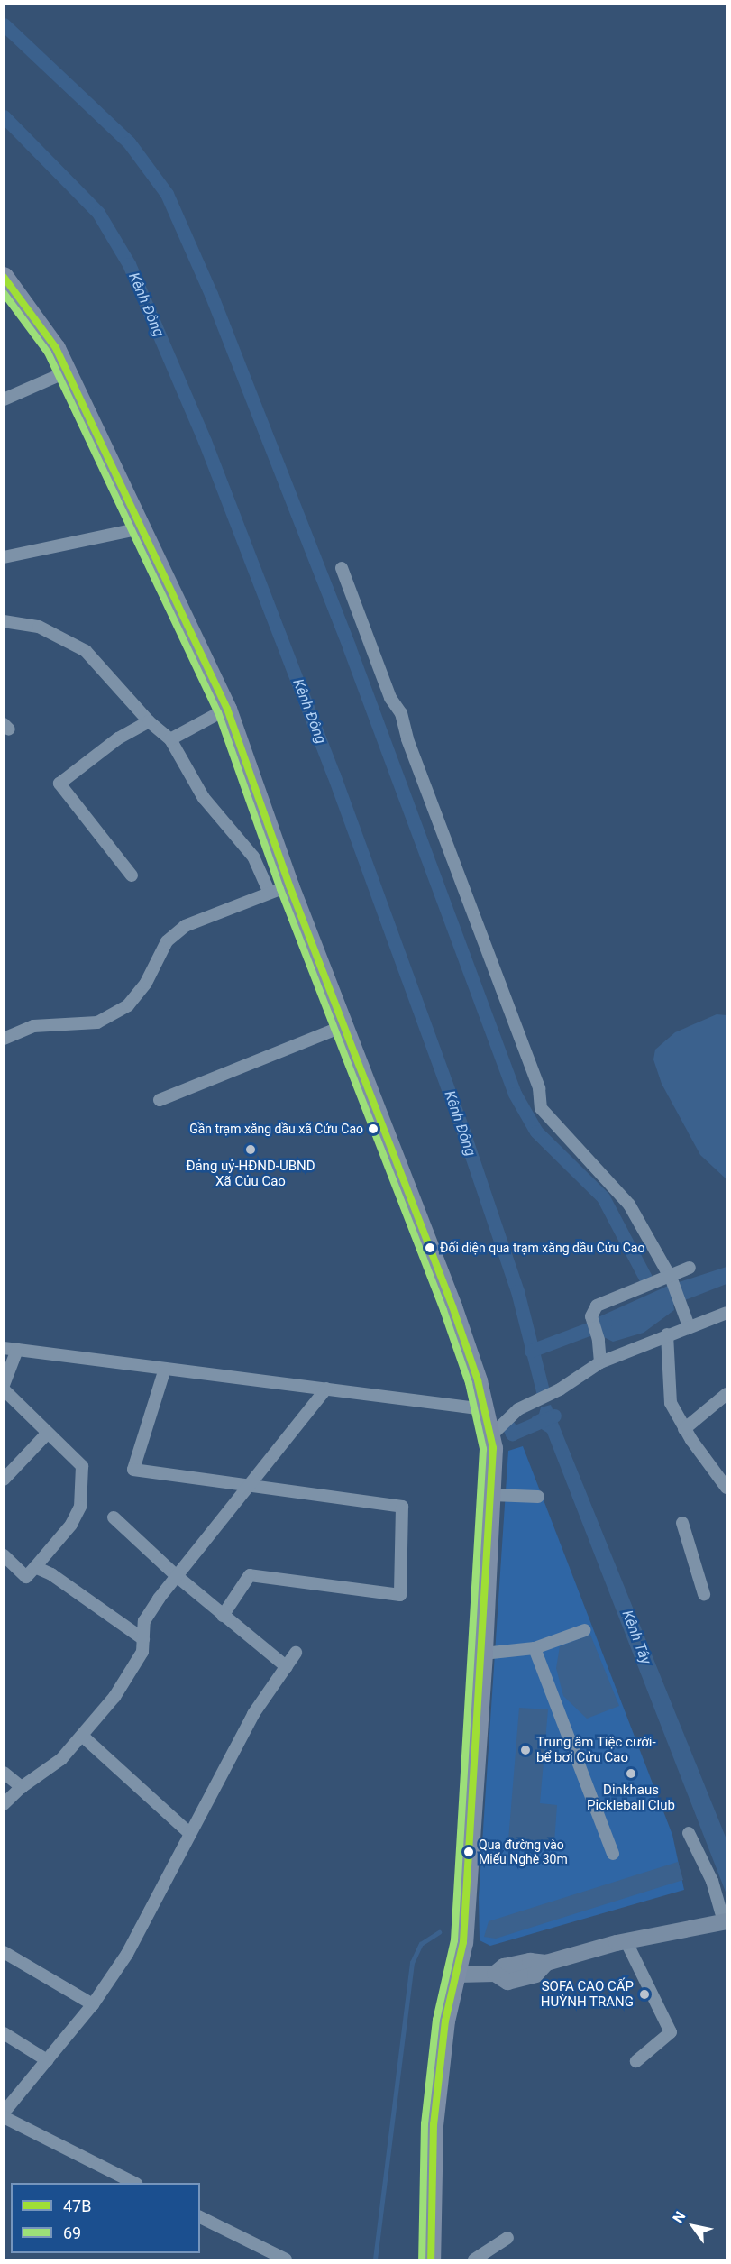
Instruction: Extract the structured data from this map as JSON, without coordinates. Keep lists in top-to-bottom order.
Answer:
{
  "water": ["Kênh Đông", "Kênh Tây"],
  "places": [
    "Gần trạm xăng dầu xã Cửu Cao",
    "Đảng uỷ-HĐND-UBND Xã Củu Cao",
    "Đối diện qua trạm xăng dầu Cửu Cao",
    "Trung âm Tiệc cưới- bể bơi Cửu Cao",
    "Dinkhaus Pickleball Club",
    "Qua đường vào Miếu Nghè 30m",
    "SOFA CAO CẤP HUỲNH TRANG"
  ],
  "lines": ["transit line 47B", "transit line 69"],
  "legend": ["47B", "69"],
  "north": "top left"
}
